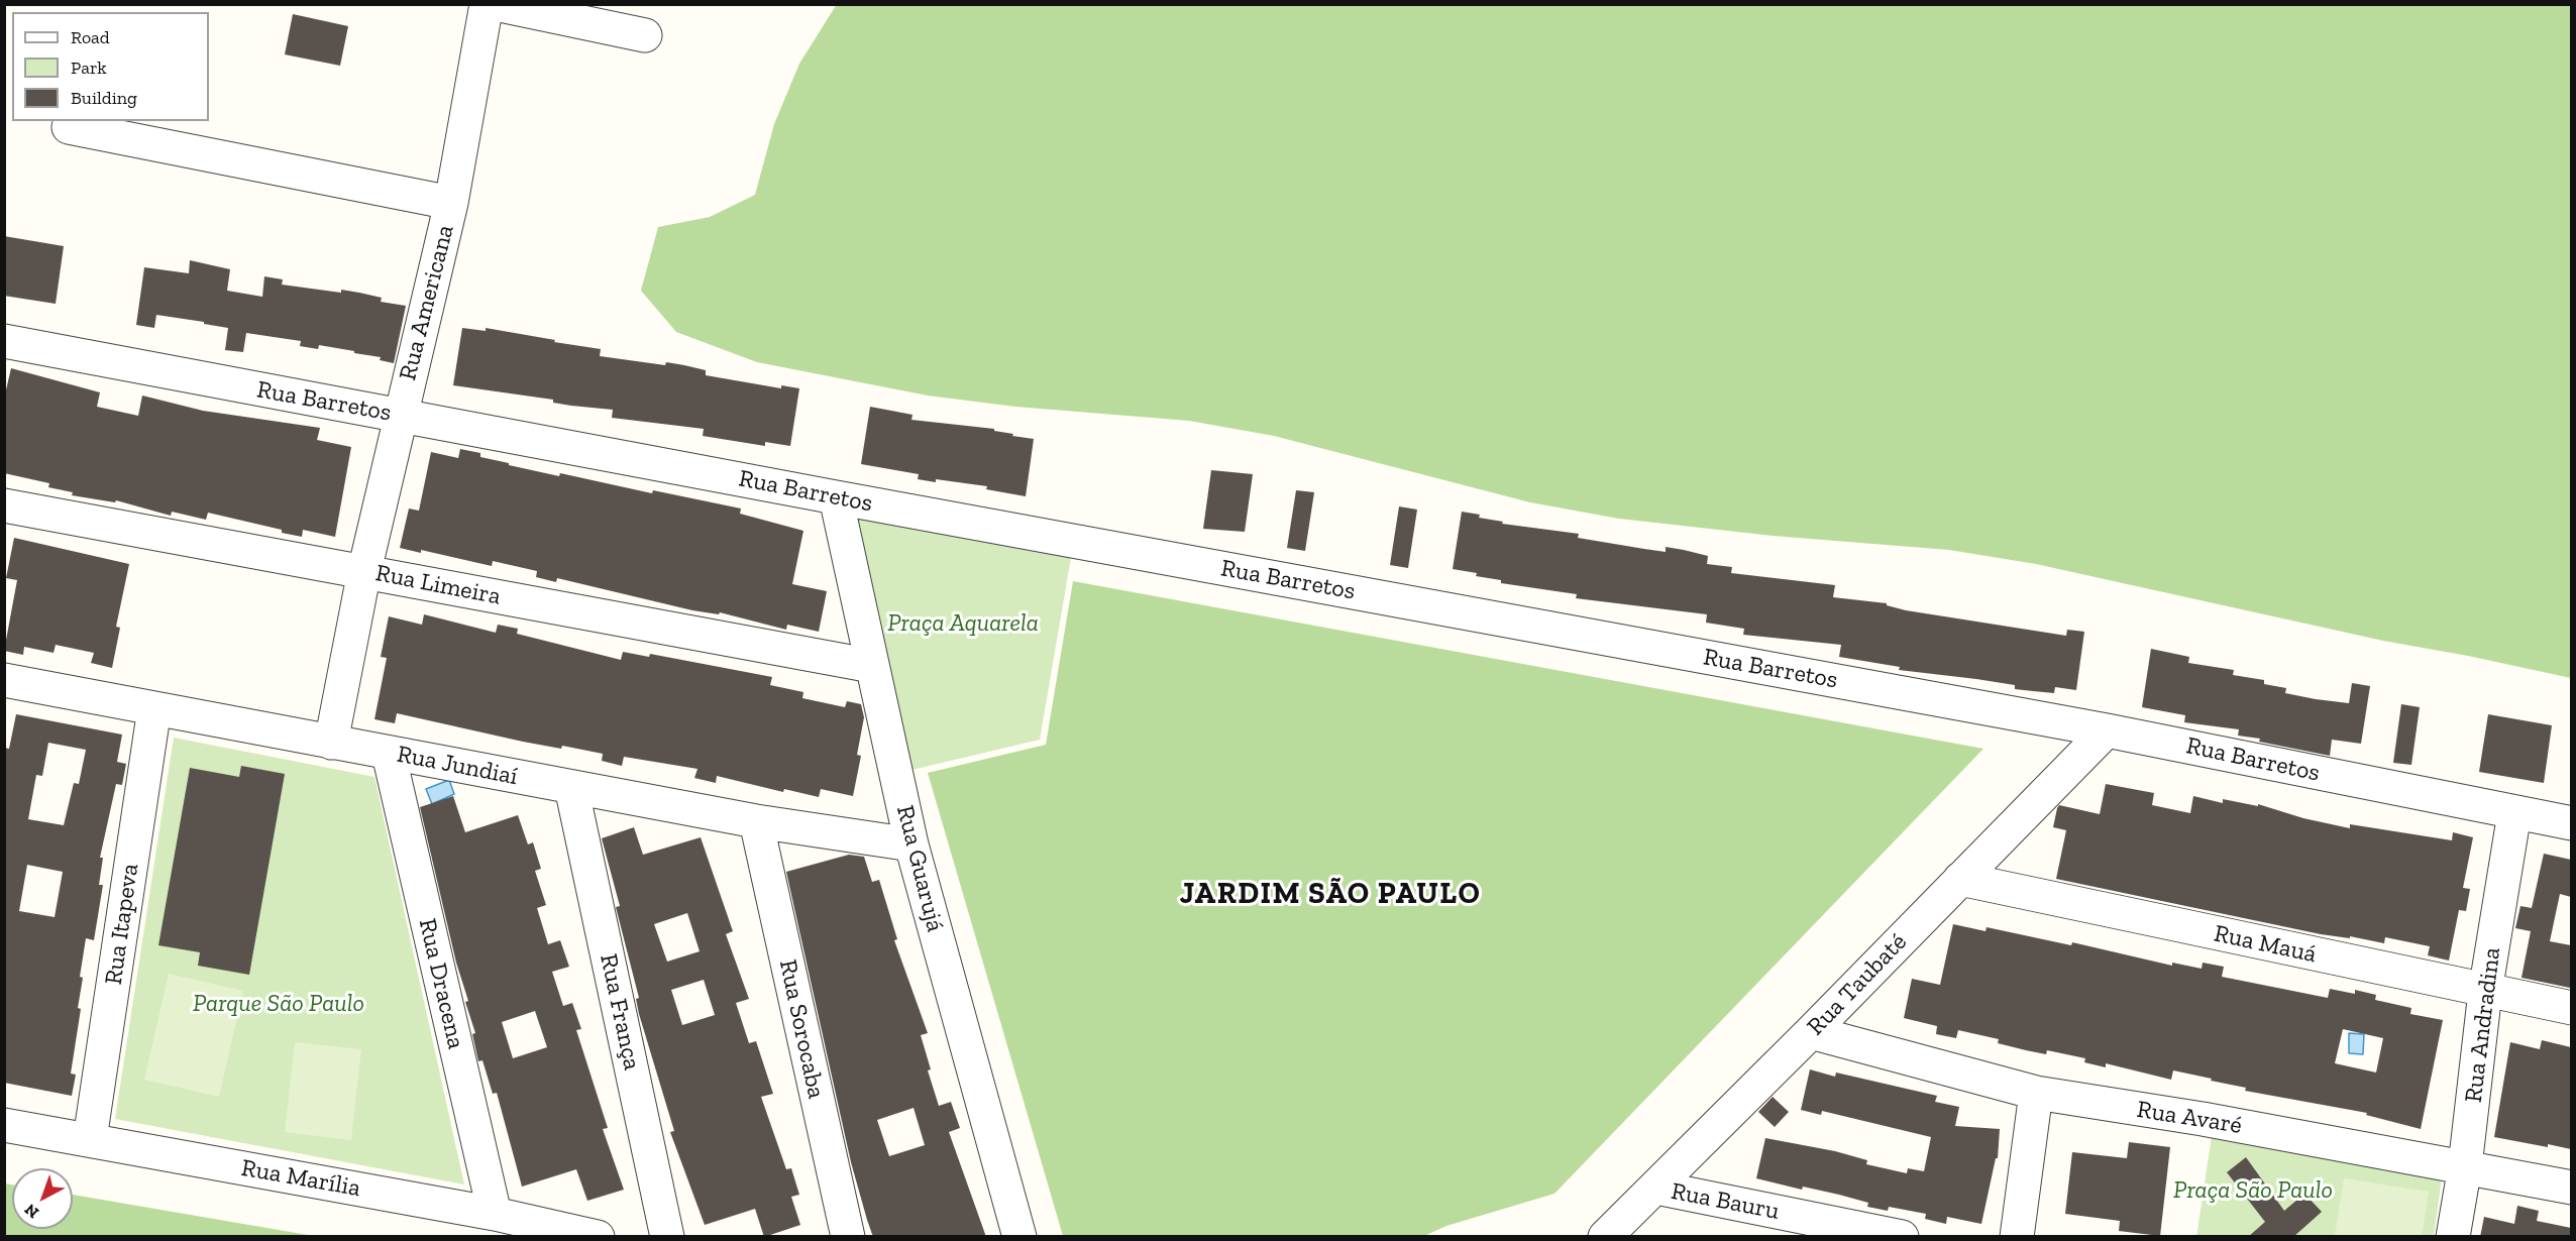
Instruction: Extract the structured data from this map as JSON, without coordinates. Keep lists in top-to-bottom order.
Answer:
{
  "streets": {
    "street": [
      "Rua Americana",
      "Rua Barretos",
      "Rua Limeira",
      "Rua Jundiaí",
      "Rua Guarujá",
      "Rua Itapeva",
      "Rua Mauá",
      "Rua Dracena",
      "Rua Taubaté",
      "Rua França",
      "Rua Andradina",
      "Rua Sorocaba",
      "Rua Avaré",
      "Rua Marília",
      "Rua Bauru"
    ]
  },
  "crossings": [
    ["Rua Americana", "Rua Barretos"],
    ["Rua Americana", "Rua Limeira"],
    ["Rua Americana", "Rua Jundiaí"],
    ["Rua Barretos", "Rua Guarujá"],
    ["Rua Barretos", "Rua Taubaté"],
    ["Rua Barretos", "Rua Andradina"],
    ["Rua Limeira", "Rua Guarujá"],
    ["Rua Jundiaí", "Rua Guarujá"],
    ["Rua Jundiaí", "Rua Itapeva"],
    ["Rua Jundiaí", "Rua Dracena"],
    ["Rua Jundiaí", "Rua França"],
    ["Rua Jundiaí", "Rua Sorocaba"],
    ["Rua Itapeva", "Rua Marília"],
    ["Rua Mauá", "Rua Taubaté"],
    ["Rua Mauá", "Rua Andradina"],
    ["Rua Dracena", "Rua Marília"],
    ["Rua Taubaté", "Rua Avaré"],
    ["Rua Taubaté", "Rua Bauru"],
    ["Rua Andradina", "Rua Avaré"]
  ],
  "districts": ["JARDIM SÃO PAULO"],
  "parks": ["Praça Aquarela", "Parque São Paulo", "Praça São Paulo"],
  "legend": ["Road", "Park", "Building"],
  "north": "bottom left"
}
